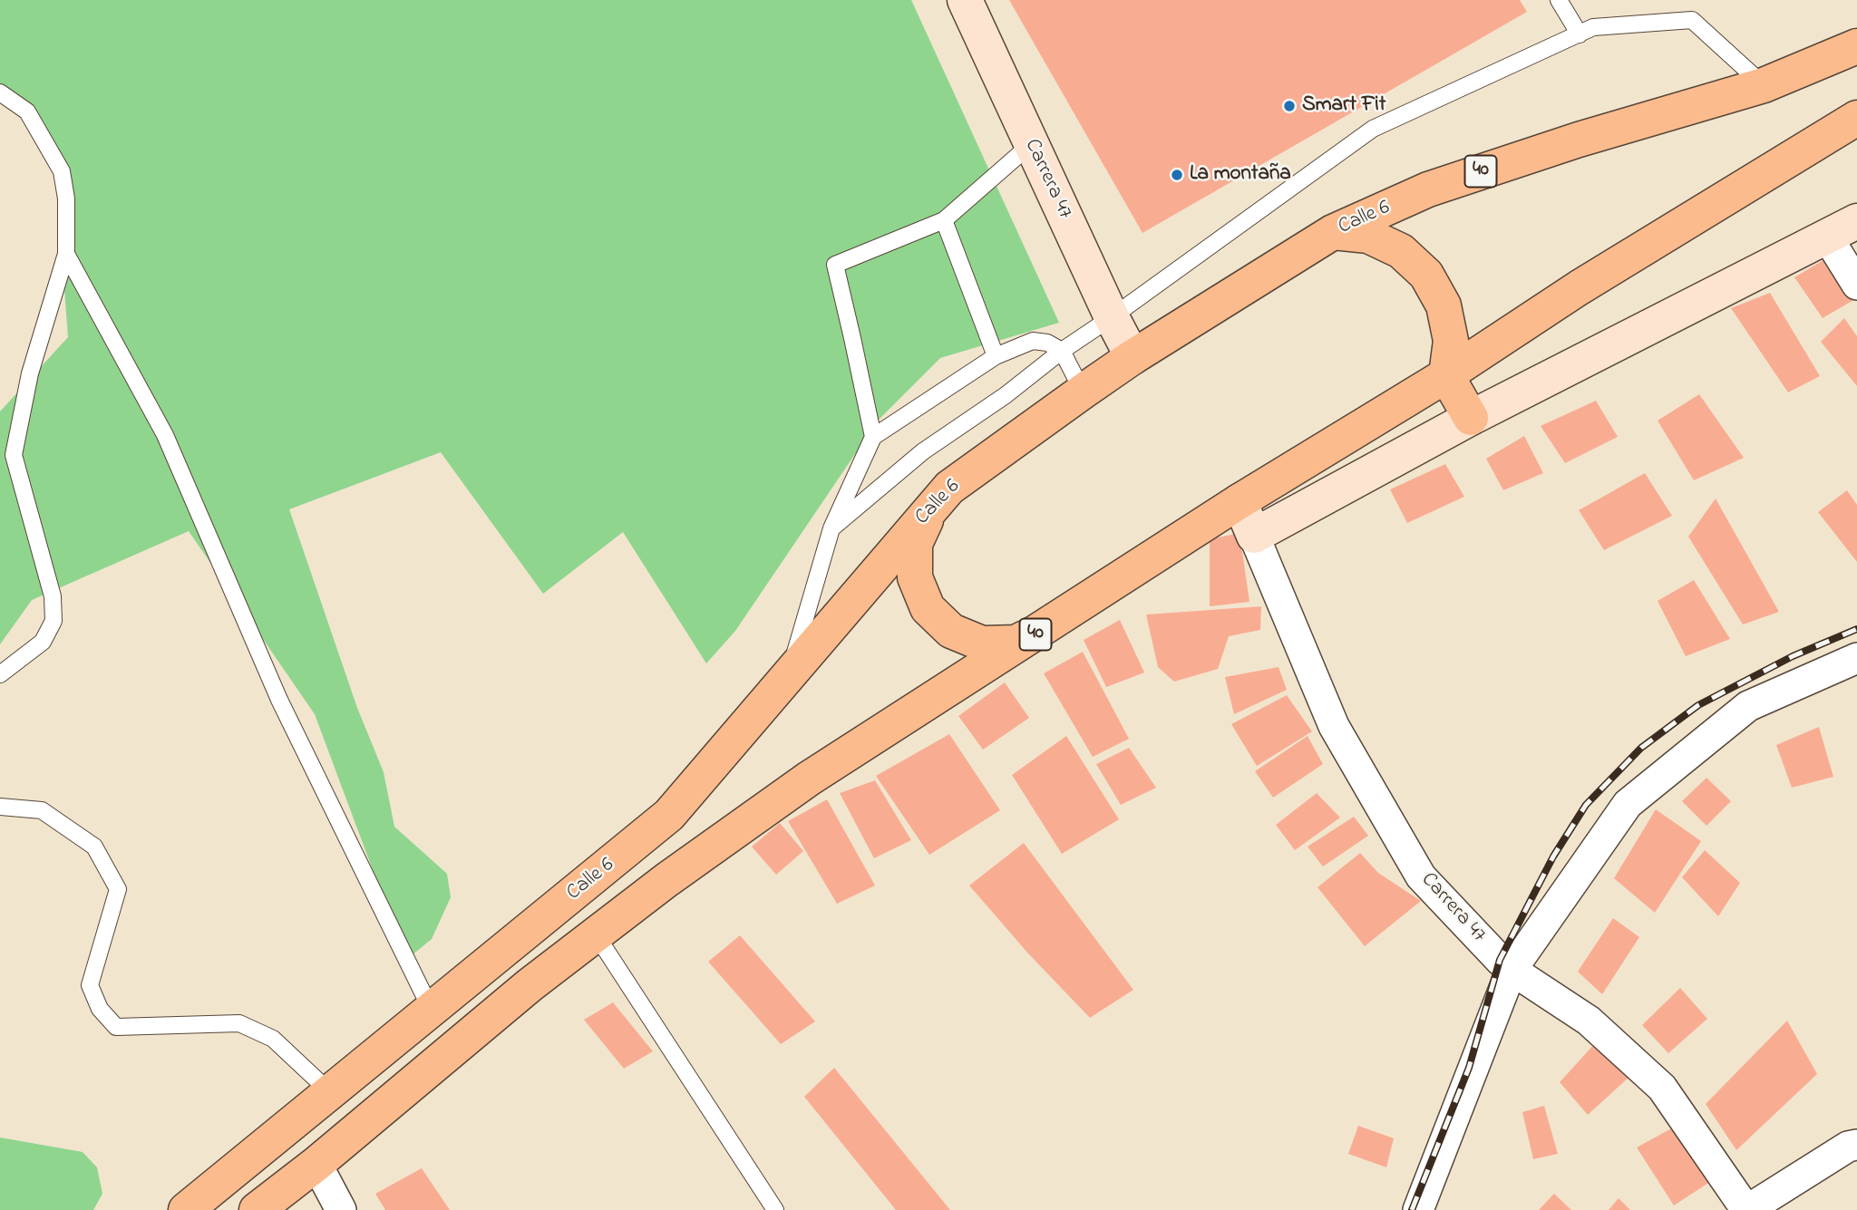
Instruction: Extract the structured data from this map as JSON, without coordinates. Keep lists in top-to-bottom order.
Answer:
{
  "streets": {
    "highway": ["40", "Calle 6"],
    "main road": ["Carrera 47"]
  },
  "crossings": [
    ["Carrera 47", "Calle 6"]
  ],
  "places": ["Smart Fit", "La montaña"]
}
